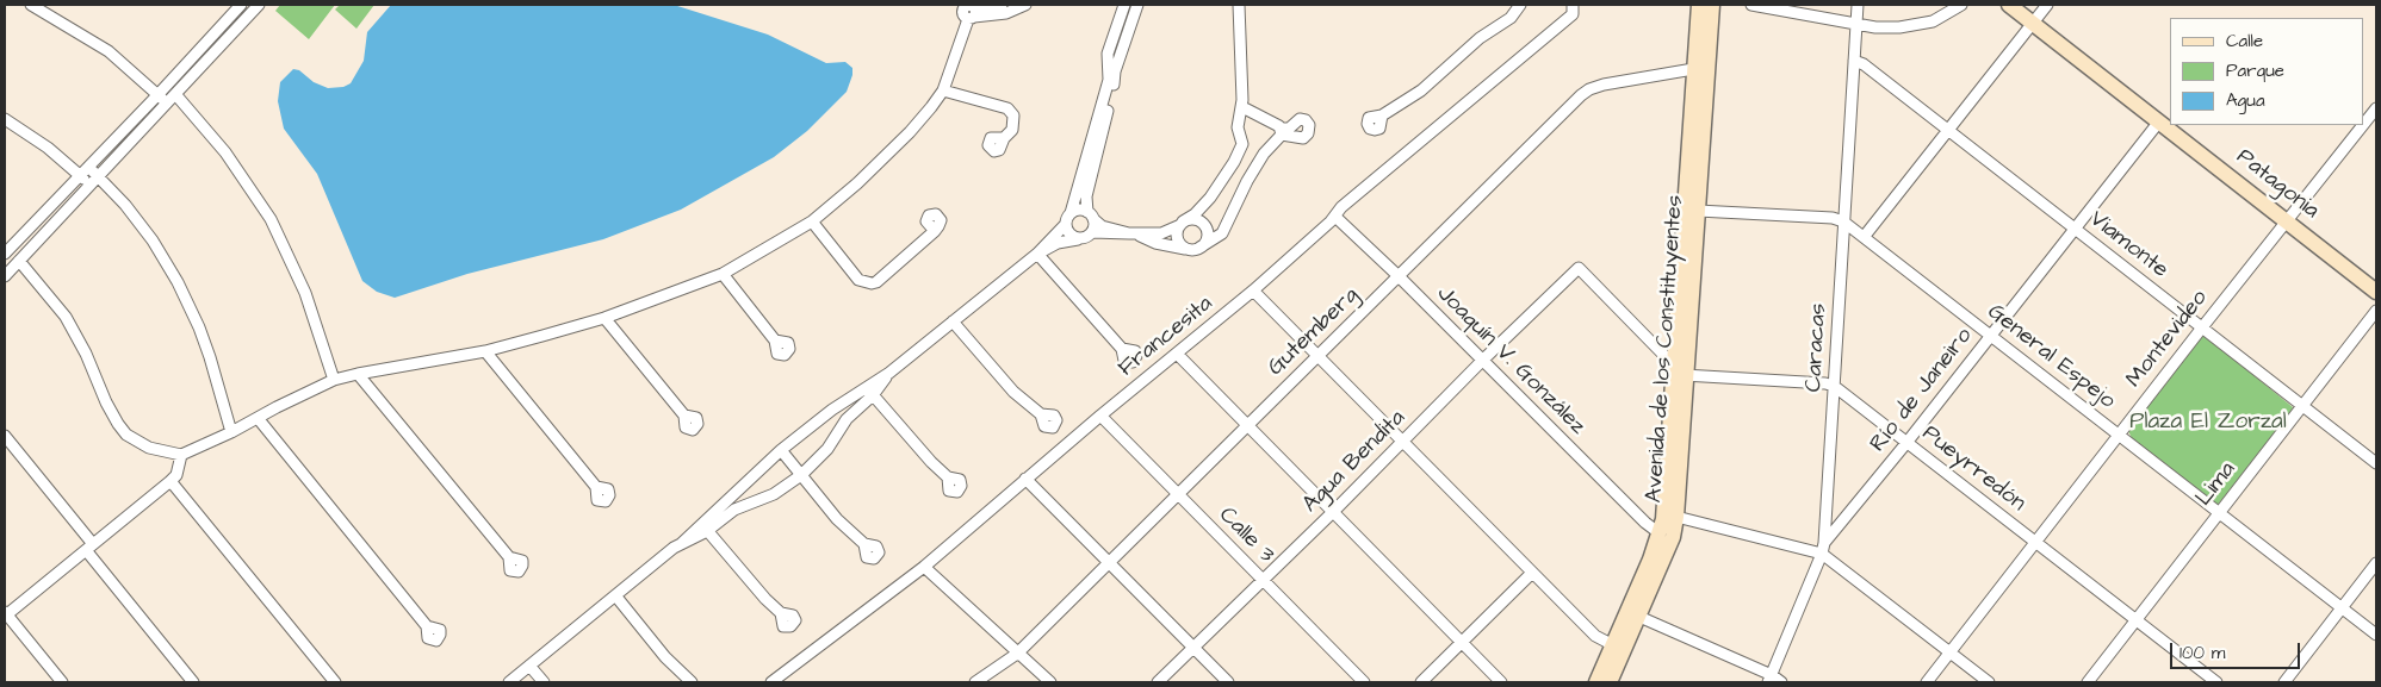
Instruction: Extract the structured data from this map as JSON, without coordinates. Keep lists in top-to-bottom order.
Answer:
{
  "streets": {
    "main road": ["Patagonia", "Avenida de los Constituyentes"],
    "street": [
      "Viamonte",
      "Gutemberg",
      "Francesita",
      "Montevideo",
      "Caracas",
      "General Espejo",
      "Joaquín V. González",
      "Río de Janeiro",
      "Agua Bendita",
      "Pueyrredón",
      "Lima",
      "Calle 3"
    ]
  },
  "crossings": [
    ["Patagonia", "Montevideo"],
    ["Patagonia", "Río de Janeiro"],
    ["Viamonte", "Montevideo"],
    ["Viamonte", "Caracas"],
    ["Viamonte", "Río de Janeiro"],
    ["Viamonte", "Lima"],
    ["Gutemberg", "Avenida de los Constituyentes"],
    ["Gutemberg", "Joaquín V. González"],
    ["Gutemberg", "Calle 3"],
    ["Francesita", "Joaquín V. González"],
    ["Francesita", "Calle 3"],
    ["Montevideo", "General Espejo"],
    ["Montevideo", "Pueyrredón"],
    ["Caracas", "General Espejo"],
    ["Caracas", "Río de Janeiro"],
    ["Caracas", "Pueyrredón"],
    ["Avenida de los Constituyentes", "General Espejo"],
    ["Avenida de los Constituyentes", "Joaquín V. González"],
    ["Avenida de los Constituyentes", "Agua Bendita"],
    ["General Espejo", "Río de Janeiro"],
    ["General Espejo", "Lima"],
    ["Joaquín V. González", "Agua Bendita"],
    ["Río de Janeiro", "Pueyrredón"],
    ["Agua Bendita", "Calle 3"],
    ["Pueyrredón", "Lima"]
  ],
  "parks": ["Plaza El Zorzal"],
  "legend": ["Calle", "Parque", "Agua"],
  "scale_bar": "100 m"
}
